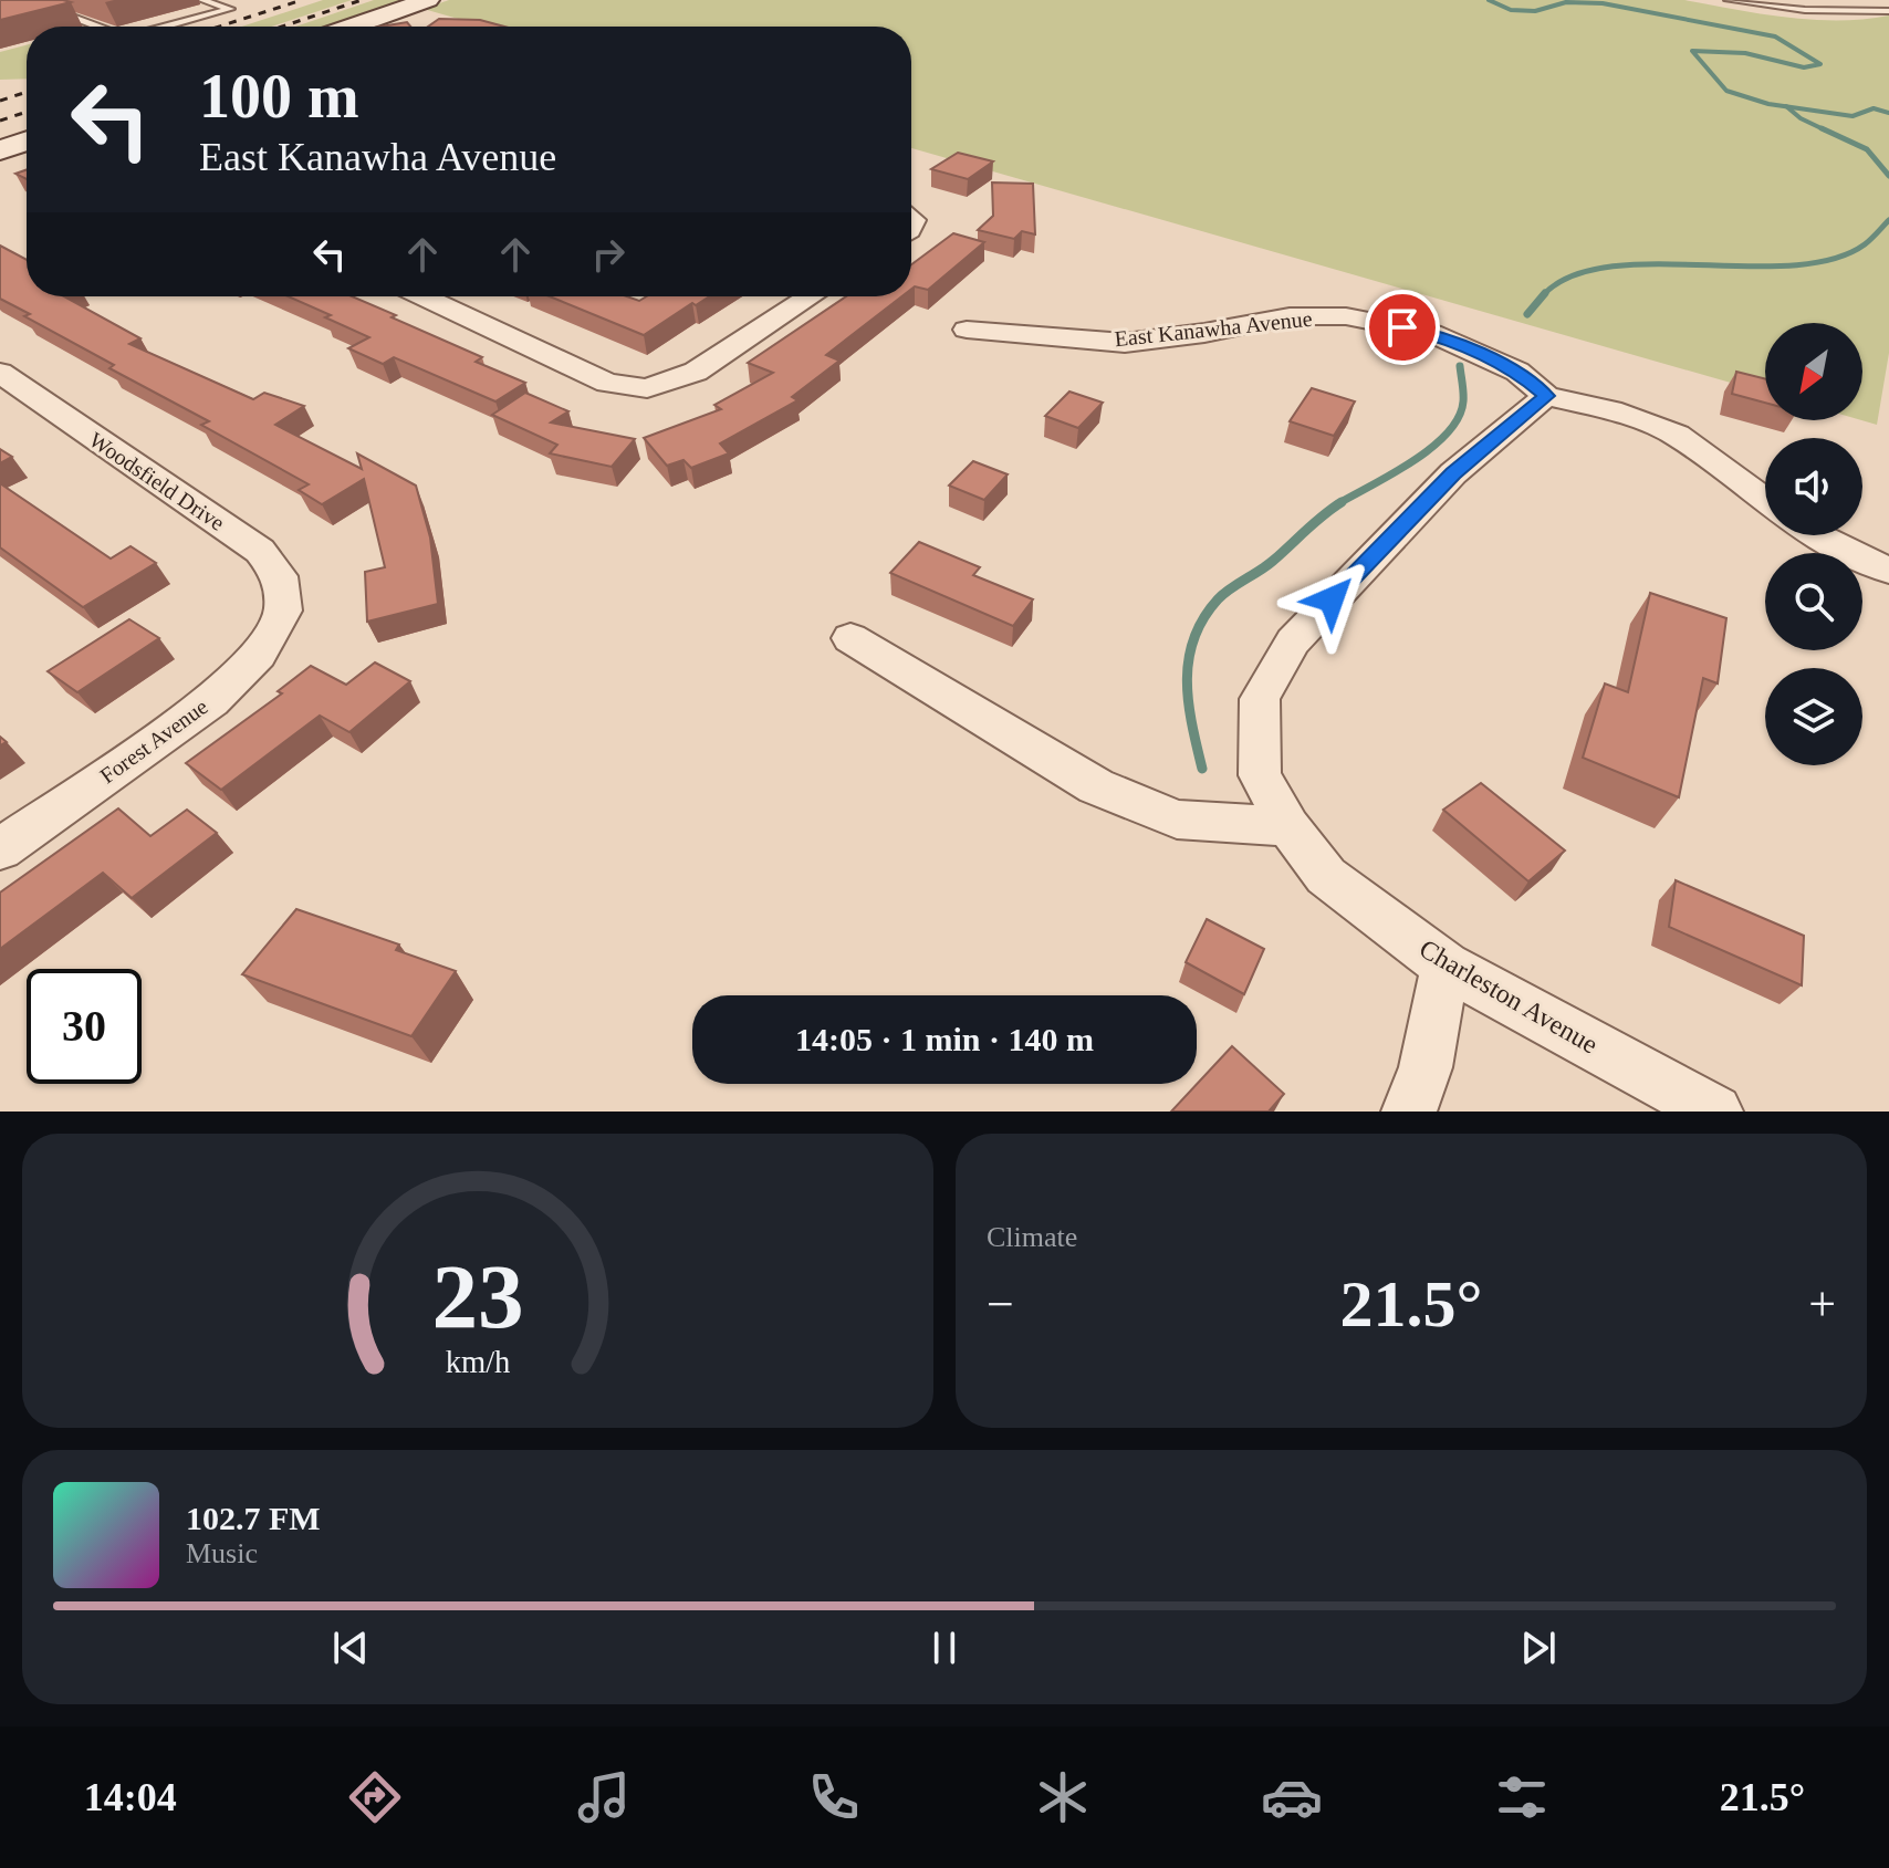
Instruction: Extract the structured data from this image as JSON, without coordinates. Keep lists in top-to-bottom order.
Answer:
{
  "streets": {
    "street": [
      "East Kanawha Avenue",
      "Woodsfield Drive",
      "Forest Avenue",
      "Charleston Avenue"
    ]
  },
  "crossings": [
    ["East Kanawha Avenue", "Charleston Avenue"],
    ["Woodsfield Drive", "Forest Avenue"]
  ],
  "north": "bottom left",
  "page": {
    "turn": ["100 m", "East Kanawha Avenue"],
    "limit": "30",
    "trip": "14:05 · 1 min · 140 m",
    "tile": "Climate",
    "heat": ["−", "21.5°", "+"],
    "song": ["102.7 FM", "Music"],
    "tabs": ["14:04", "21.5°"],
    "gauge": ["23", "km/h"]
  }
}
